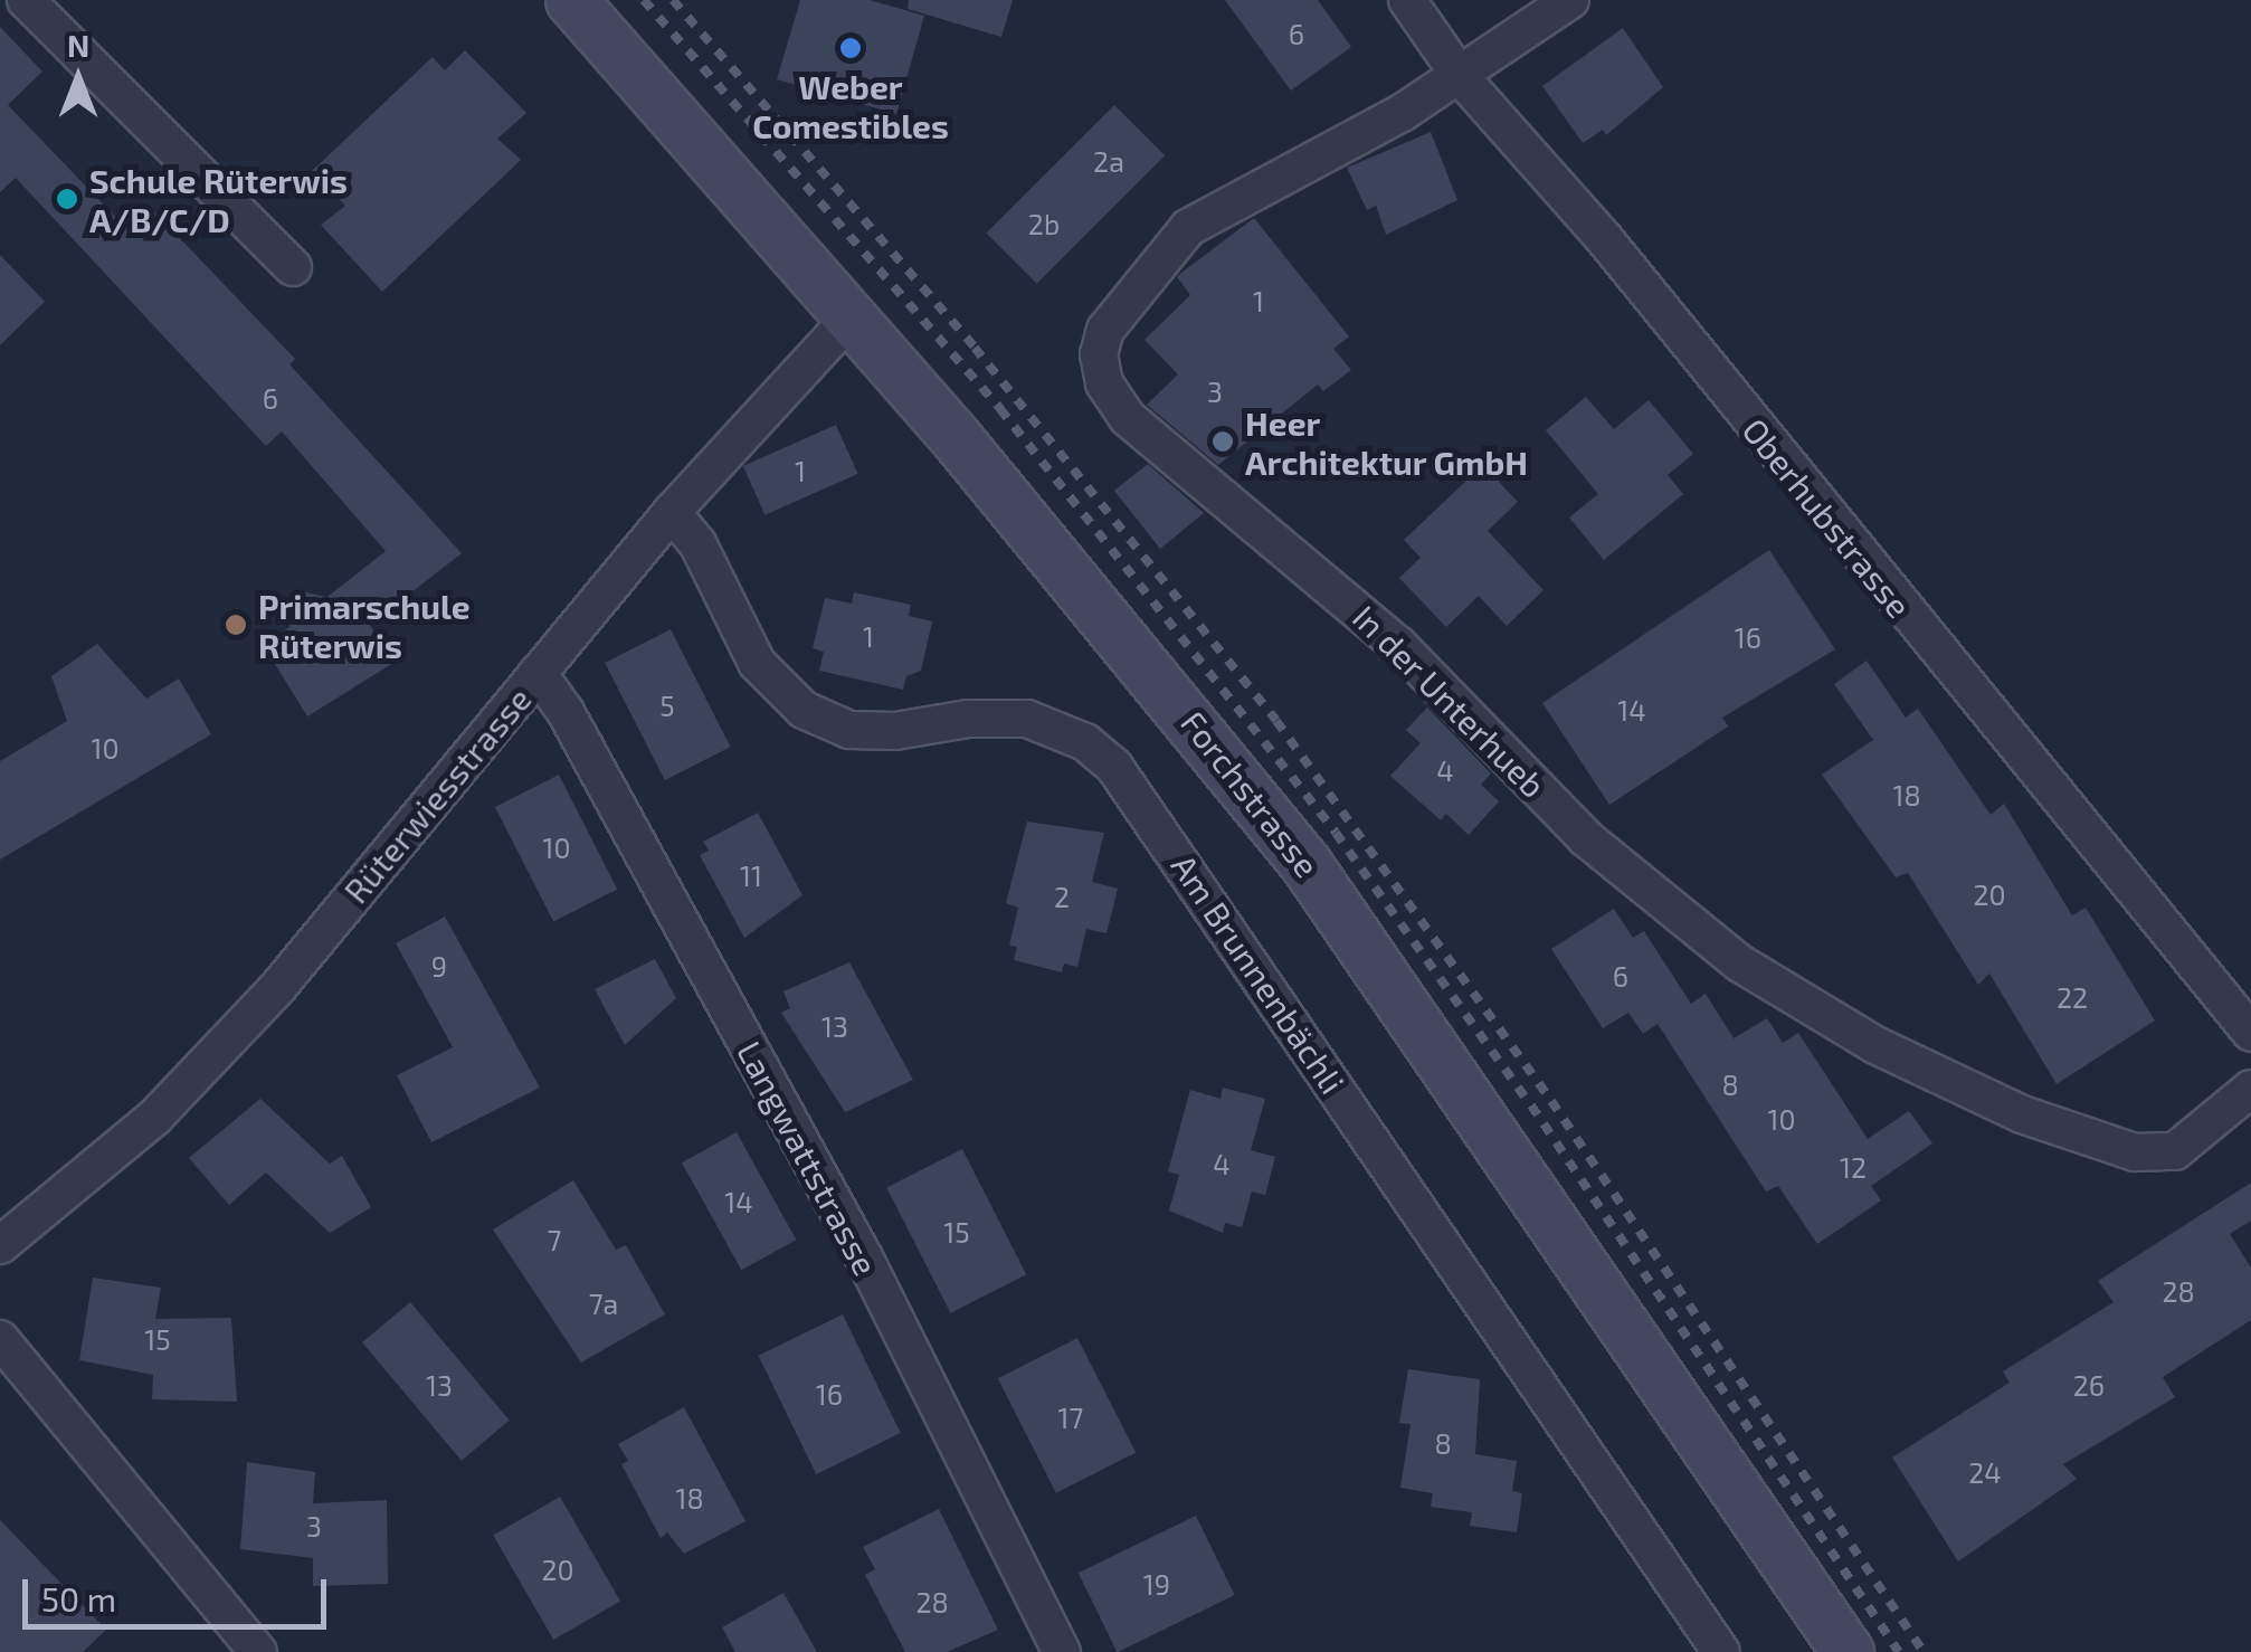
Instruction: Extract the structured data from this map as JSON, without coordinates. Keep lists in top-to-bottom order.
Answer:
{
  "streets": {
    "main road": ["Forchstrasse"],
    "street": [
      "Oberhubstrasse",
      "In der Unterhueb",
      "Rüterwiesstrasse",
      "Am Brunnenbächli",
      "Langwattstrasse"
    ]
  },
  "crossings": [
    ["Oberhubstrasse", "In der Unterhueb"],
    ["Forchstrasse", "Rüterwiesstrasse"],
    ["Rüterwiesstrasse", "Am Brunnenbächli"],
    ["Rüterwiesstrasse", "Langwattstrasse"]
  ],
  "places": [
    "Weber Comestibles",
    "Schule Rüterwis A/B/C/D",
    "Heer Architektur GmbH",
    "Primarschule Rüterwis"
  ],
  "house_numbers": [
    "6",
    "2a",
    "2b",
    "1",
    "3",
    "6",
    "1",
    "1",
    "16",
    "5",
    "14",
    "10",
    "4",
    "18",
    "10",
    "11",
    "20",
    "2",
    "9",
    "6",
    "22",
    "13",
    "8",
    "10",
    "4",
    "12",
    "14",
    "15",
    "7",
    "28",
    "7a",
    "15",
    "13",
    "26",
    "16",
    "17",
    "8",
    "24",
    "18",
    "3",
    "20",
    "19",
    "28"
  ],
  "scale_bar": "50 m",
  "north": "top"
}
